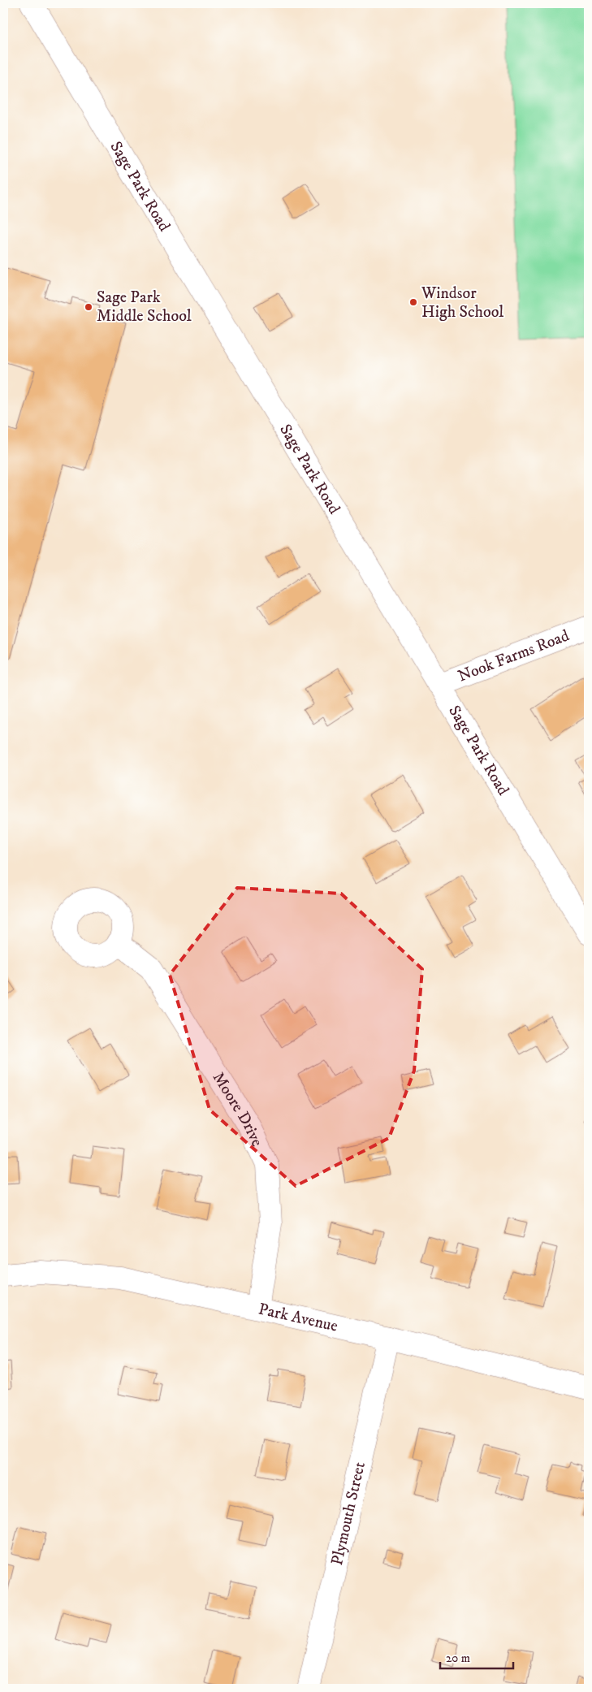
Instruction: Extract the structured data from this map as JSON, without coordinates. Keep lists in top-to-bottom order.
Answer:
{
  "streets": {
    "street": [
      "Sage Park Road",
      "Nook Farms Road",
      "Moore Drive",
      "Park Avenue",
      "Plymouth Street"
    ]
  },
  "crossings": [
    ["Sage Park Road", "Nook Farms Road"],
    ["Moore Drive", "Park Avenue"],
    ["Park Avenue", "Plymouth Street"]
  ],
  "places": ["Windsor High School", "Sage Park Middle School"],
  "scale_bar": "20 m"
}
